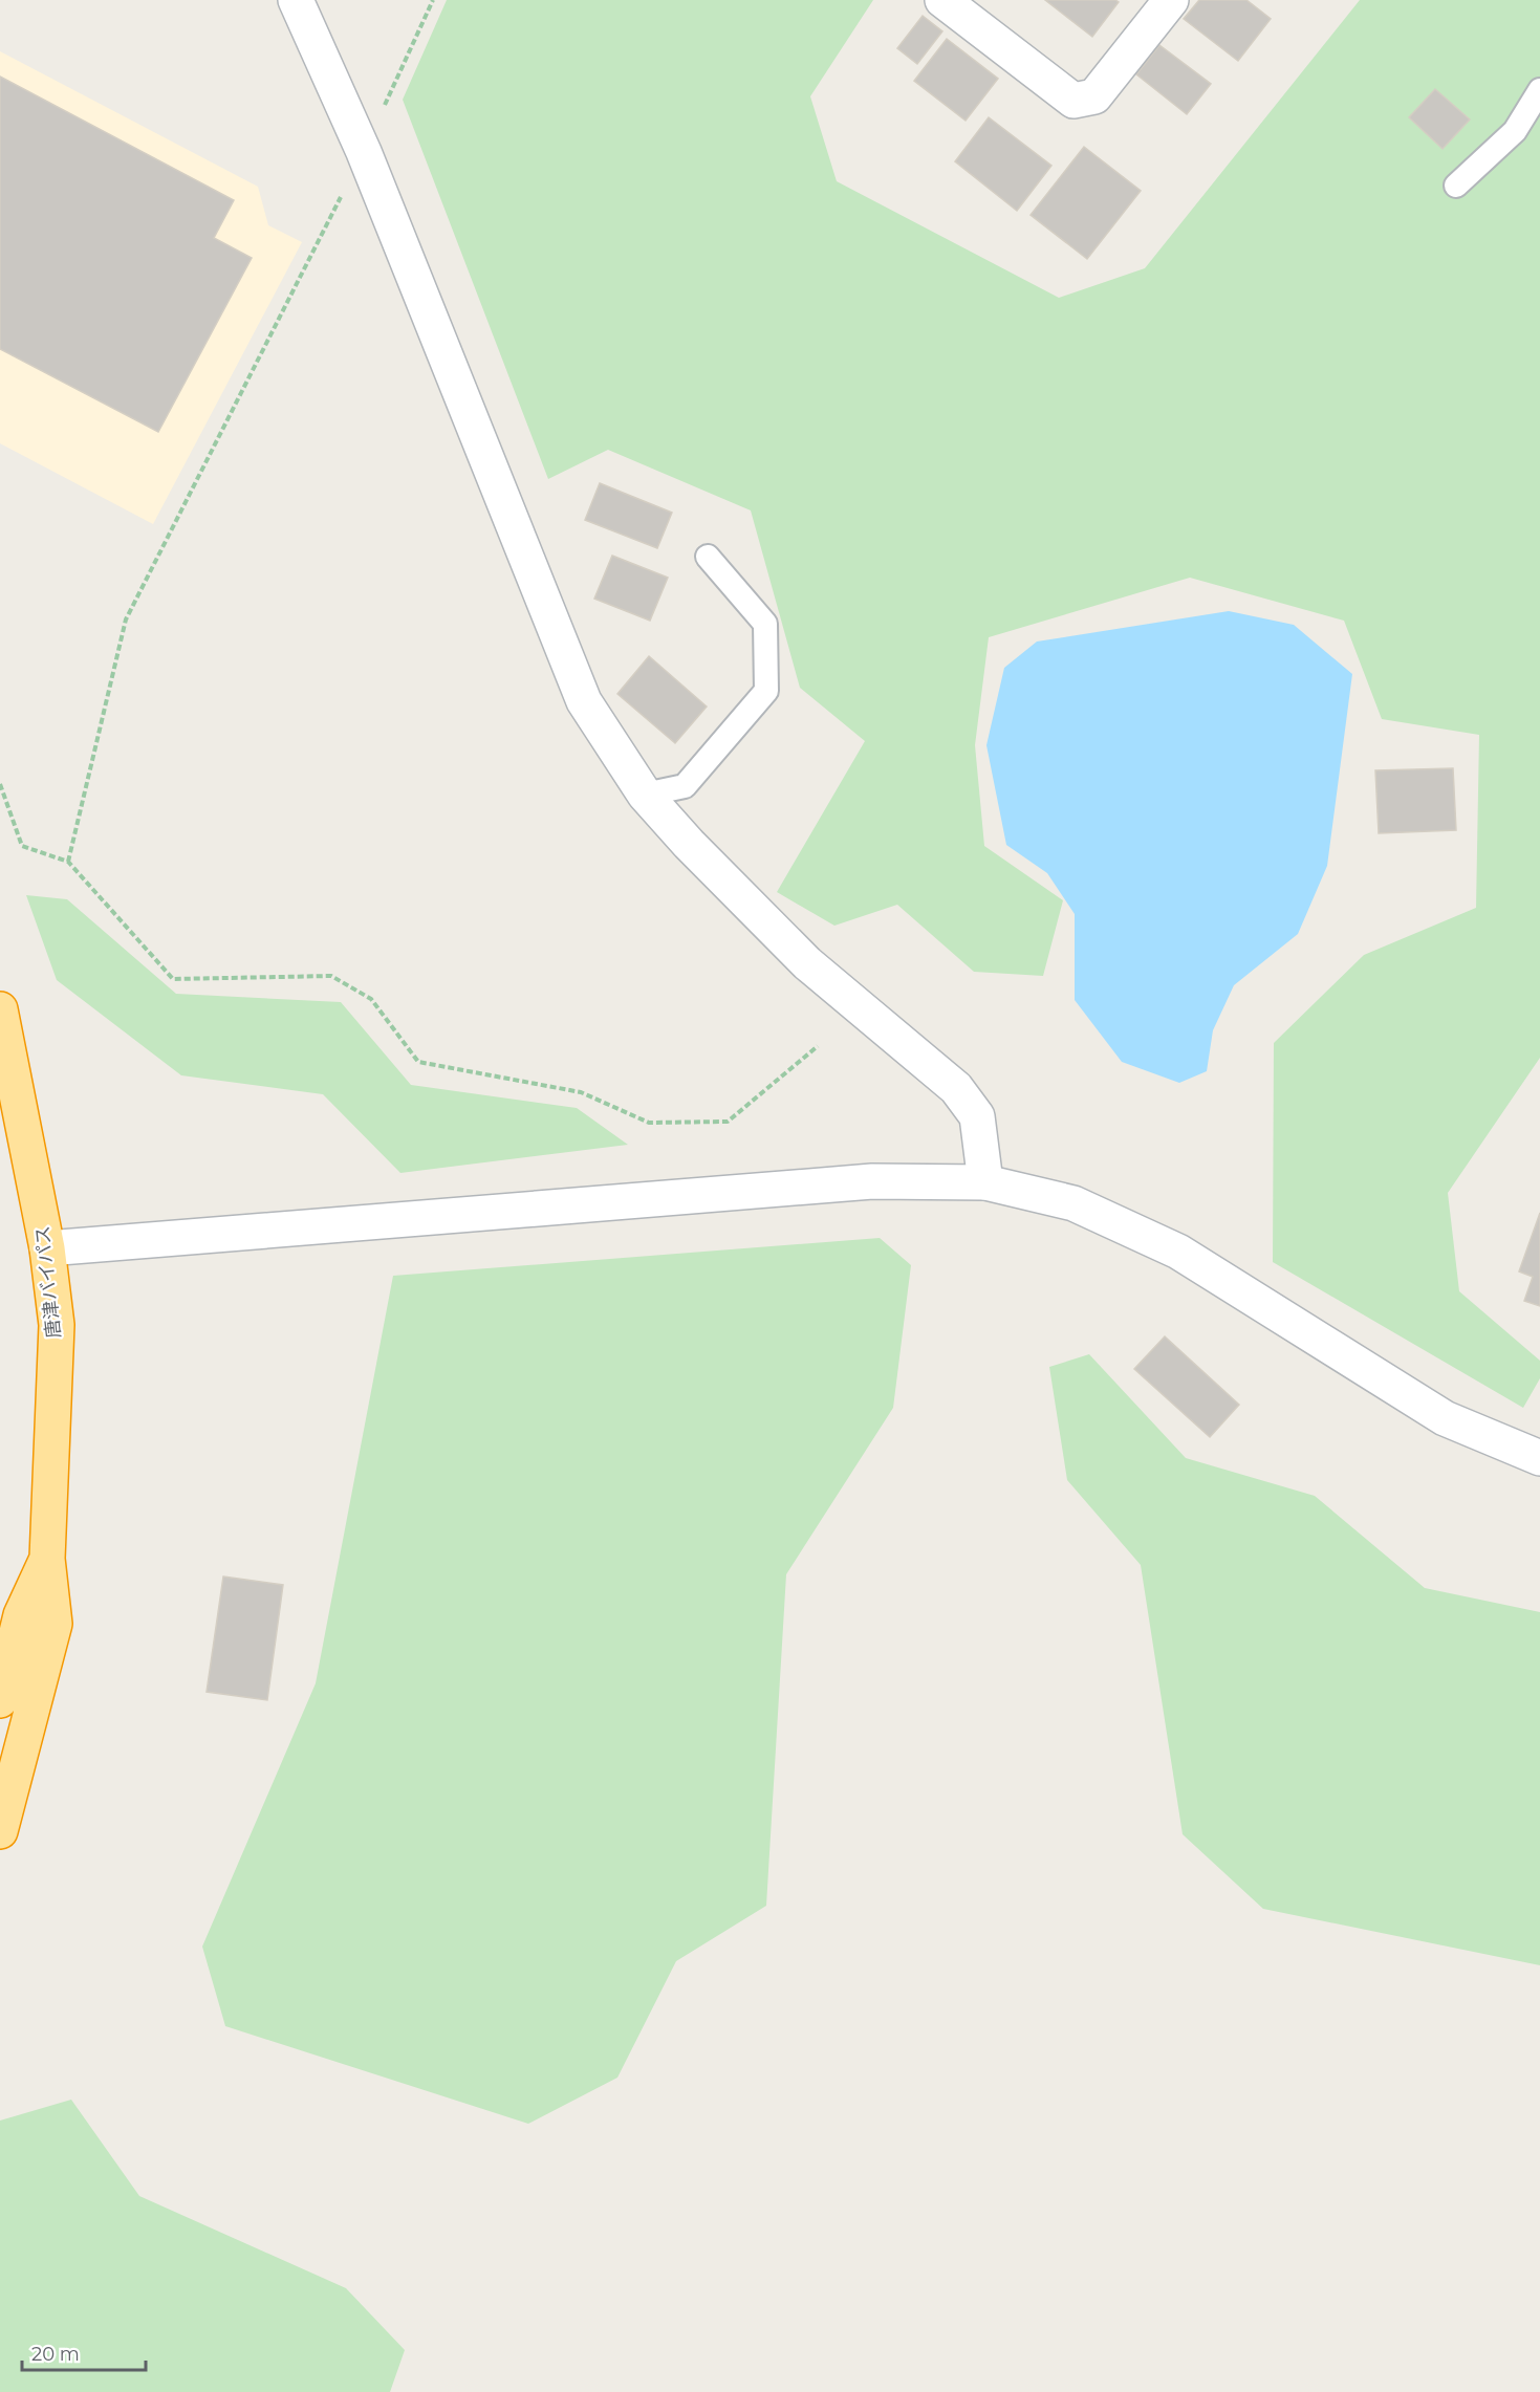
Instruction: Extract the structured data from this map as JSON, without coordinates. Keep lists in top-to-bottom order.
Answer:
{
  "streets": {
    "highway": ["唐津バイパス"]
  },
  "scale_bar": "20 m"
}
